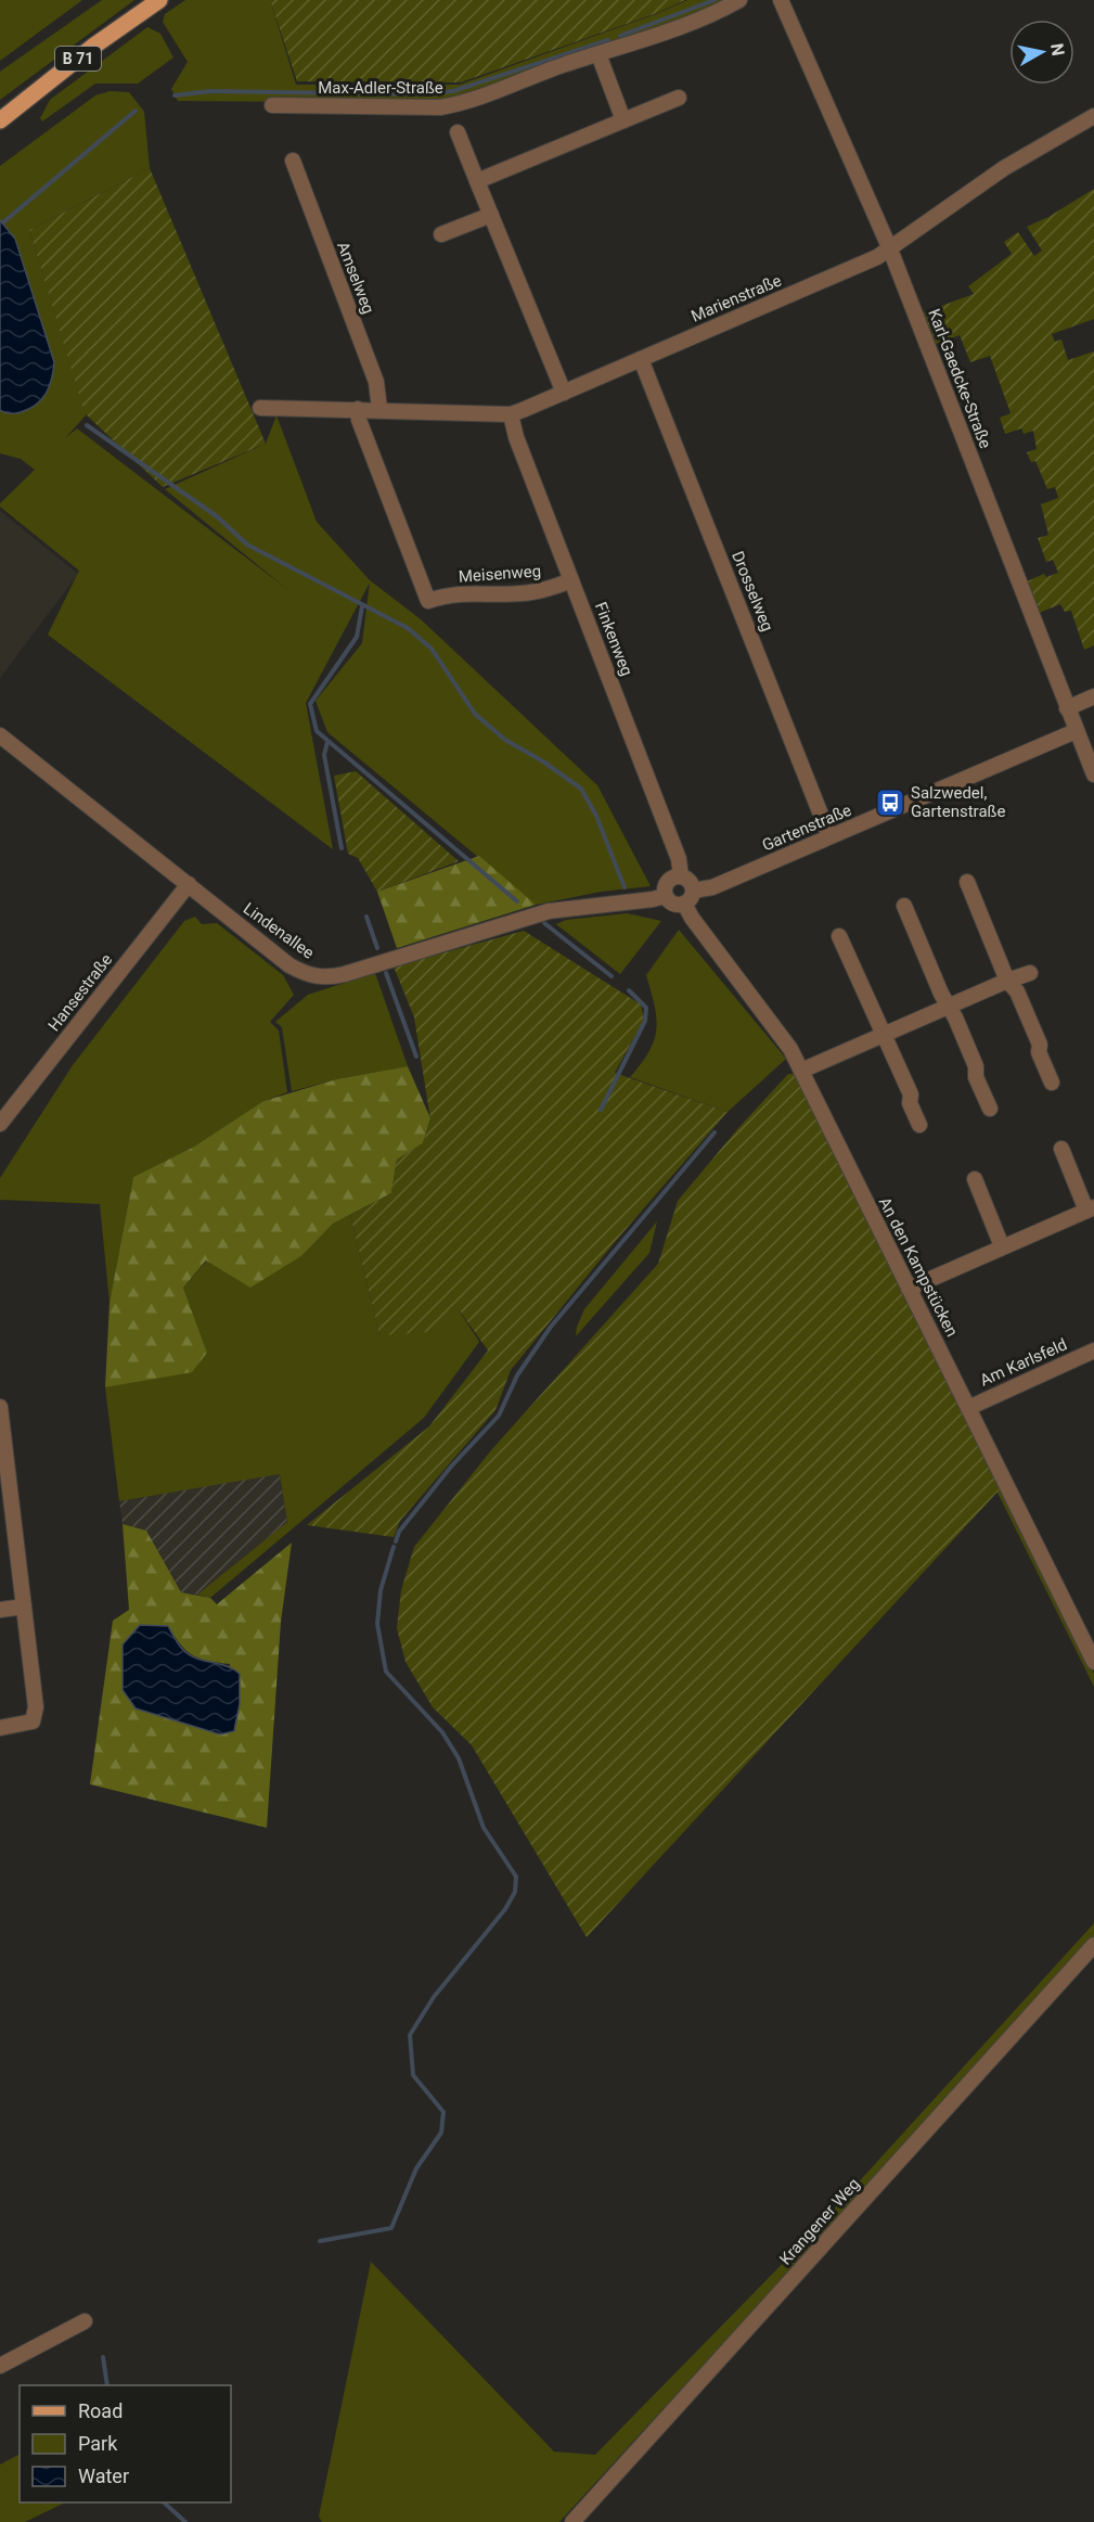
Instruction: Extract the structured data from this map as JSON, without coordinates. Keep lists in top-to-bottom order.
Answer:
{
  "streets": {
    "main road": ["B 71"],
    "street": [
      "Max-Adler-Straße",
      "Amselweg",
      "Marienstraße",
      "Karl-Gaedcke-Straße",
      "Meisenweg",
      "Drosselweg",
      "Finkenweg",
      "Gartenstraße",
      "Lindenallee",
      "Hansestraße",
      "An den Kampstücken",
      "Am Karlsfeld",
      "Krangener Weg"
    ]
  },
  "crossings": [
    ["Amselweg", "Marienstraße"],
    ["Marienstraße", "Karl-Gaedcke-Straße"],
    ["Marienstraße", "Meisenweg"],
    ["Marienstraße", "Drosselweg"],
    ["Marienstraße", "Finkenweg"],
    ["Karl-Gaedcke-Straße", "Gartenstraße"],
    ["Meisenweg", "Finkenweg"],
    ["Drosselweg", "Gartenstraße"],
    ["Finkenweg", "Gartenstraße"],
    ["Finkenweg", "Lindenallee"],
    ["Finkenweg", "An den Kampstücken"],
    ["Gartenstraße", "Lindenallee"],
    ["Gartenstraße", "An den Kampstücken"],
    ["Lindenallee", "Hansestraße"],
    ["Lindenallee", "An den Kampstücken"],
    ["An den Kampstücken", "Am Karlsfeld"]
  ],
  "places": {
    "bus stop": ["Salzwedel, Gartenstraße"]
  },
  "legend": ["Road", "Park", "Water"],
  "north": "right"
}
